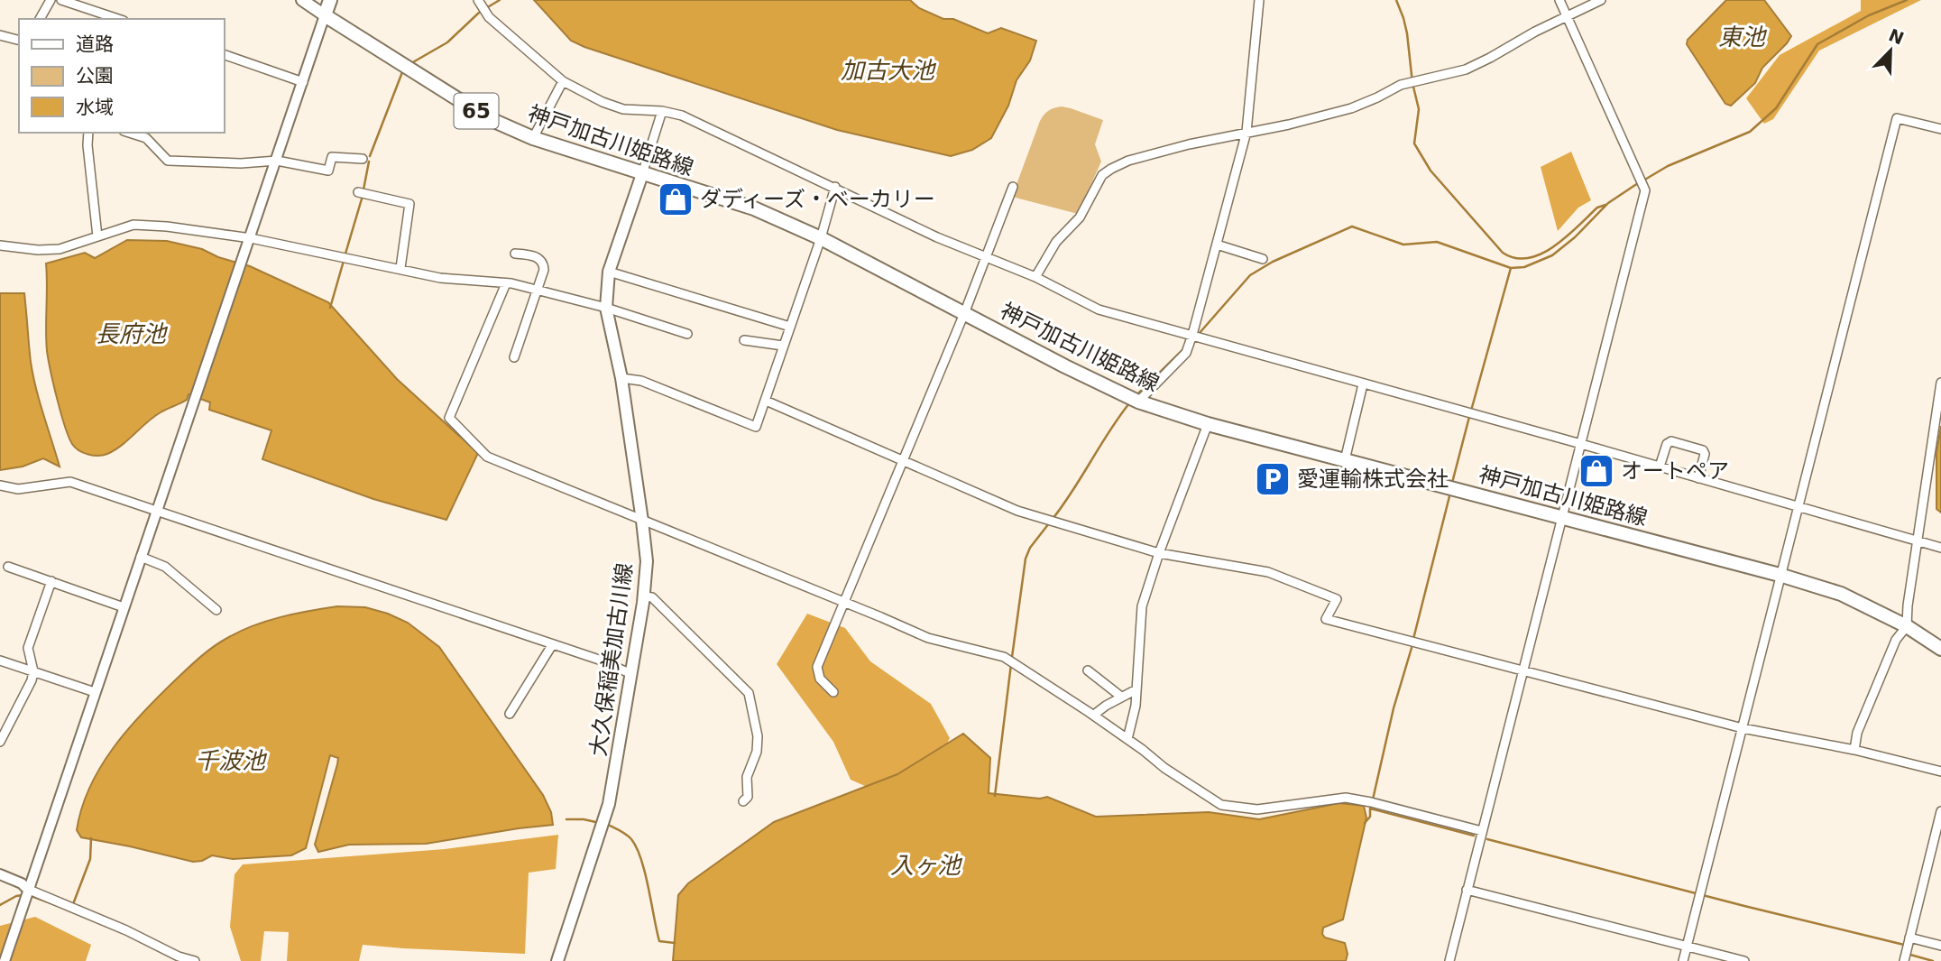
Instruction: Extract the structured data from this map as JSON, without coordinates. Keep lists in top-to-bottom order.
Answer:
{
  "streets": {
    "main road": ["65", "神戸加古川姫路線", "大久保稲美加古川線"]
  },
  "crossings": [
    ["神戸加古川姫路線", "大久保稲美加古川線"]
  ],
  "water": [
    "東池",
    "加古大池",
    "長府池",
    "千波池",
    "入ヶ池"
  ],
  "places": {
    "shop": ["ダディーズ・ベーカリー", "オートペア"],
    "parking": ["愛運輸株式会社"]
  },
  "legend": ["道路", "公園", "水域"],
  "north": "top right"
}
